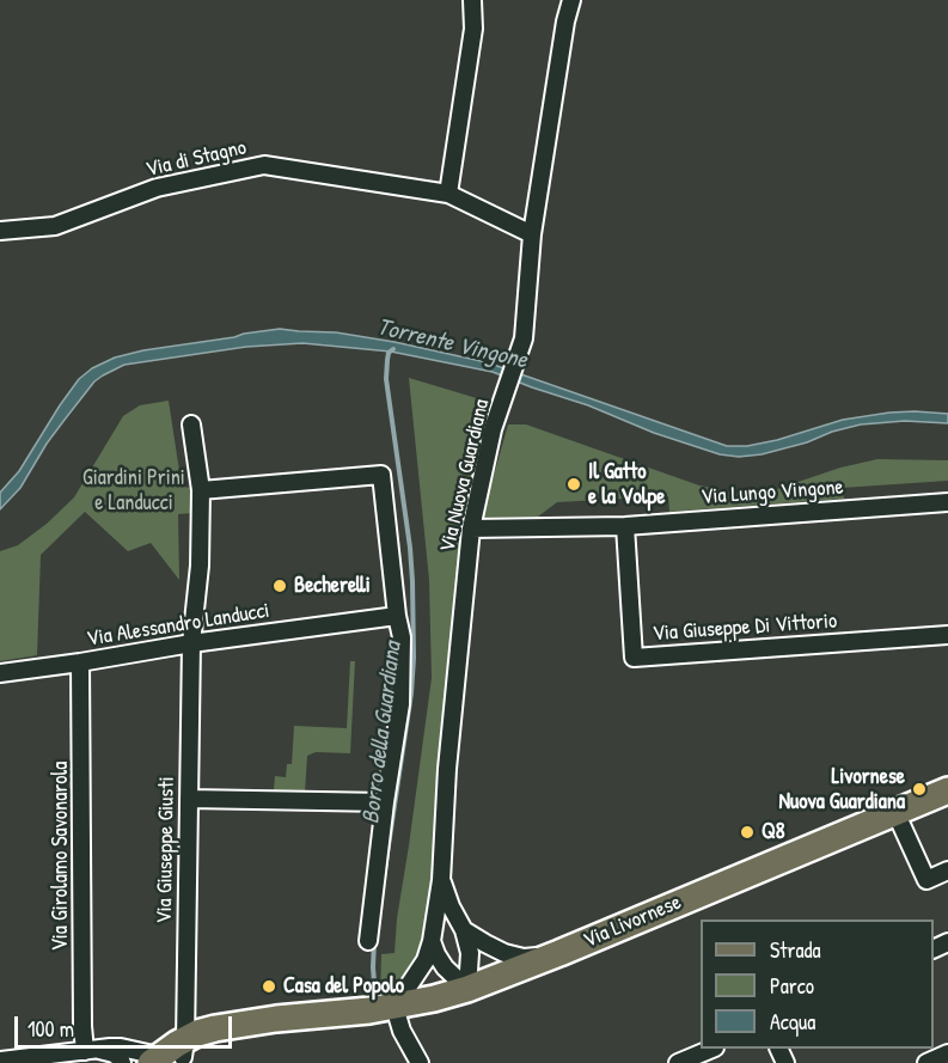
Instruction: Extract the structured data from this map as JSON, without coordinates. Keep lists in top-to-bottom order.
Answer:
{
  "streets": {
    "main road": ["Via Livornese"],
    "street": [
      "Via di Stagno",
      "Via Nuova Guardiana",
      "Via Lungo Vingone",
      "Via Alessandro Landucci",
      "Via Giuseppe Di Vittorio",
      "Via Giuseppe Giusti",
      "Via Girolamo Savonarola"
    ]
  },
  "crossings": [
    ["Via di Stagno", "Via Nuova Guardiana"],
    ["Via Nuova Guardiana", "Via Lungo Vingone"],
    ["Via Nuova Guardiana", "Via Livornese"],
    ["Via Lungo Vingone", "Via Giuseppe Di Vittorio"],
    ["Via Alessandro Landucci", "Via Giuseppe Giusti"],
    ["Via Alessandro Landucci", "Via Girolamo Savonarola"],
    ["Via Giuseppe Giusti", "Via Livornese"]
  ],
  "water": ["Torrente Vingone", "Borro della Guardiana"],
  "parks": ["Giardini Prini e Landucci"],
  "places": [
    "Il Gatto e la Volpe",
    "Becherelli",
    "Livornese Nuova Guardiana",
    "Q8",
    "Casa del Popolo"
  ],
  "legend": ["Strada", "Parco", "Acqua"],
  "scale_bar": "100 m"
}
